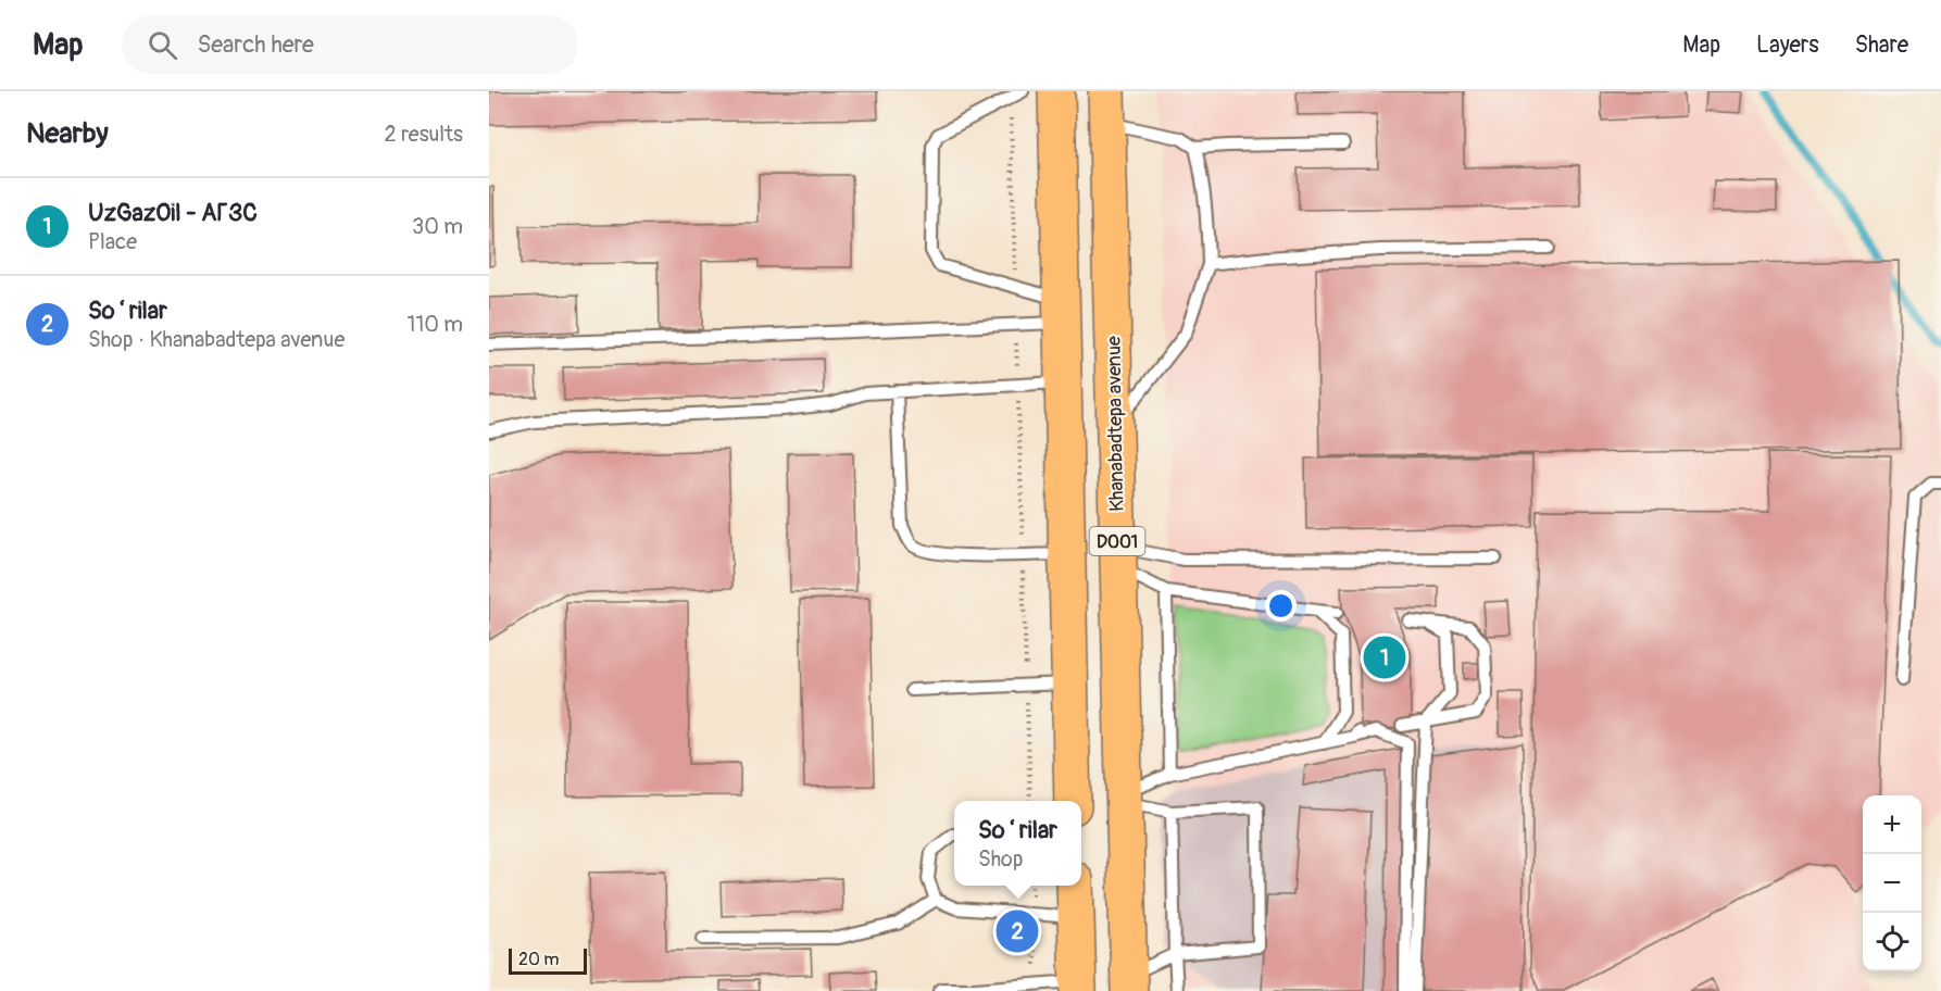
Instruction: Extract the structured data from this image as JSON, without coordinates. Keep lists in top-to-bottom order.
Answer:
{
  "streets": {
    "highway": ["Khanabadtepa avenue", "D001"]
  },
  "scale_bar": "20 m",
  "page": {
    "header": "Map",
    "search": "Search here",
    "nav": ["Map", "Layers", "Share"],
    "heading": ["Nearby", "2 results"],
    "list": [
      {
        "mark": "1",
        "name": "UzGazOil - АГЗС",
        "note": "Place",
        "value": "30 m"
      },
      {
        "mark": "2",
        "name": "Soʻrilar",
        "note": "Shop · Khanabadtepa avenue",
        "value": "110 m"
      }
    ],
    "pins": ["1", "2"],
    "map_buttons": ["+", "−"],
    "popup": ["Soʻrilar", "Shop"],
    "scale": "20 m"
  }
}
